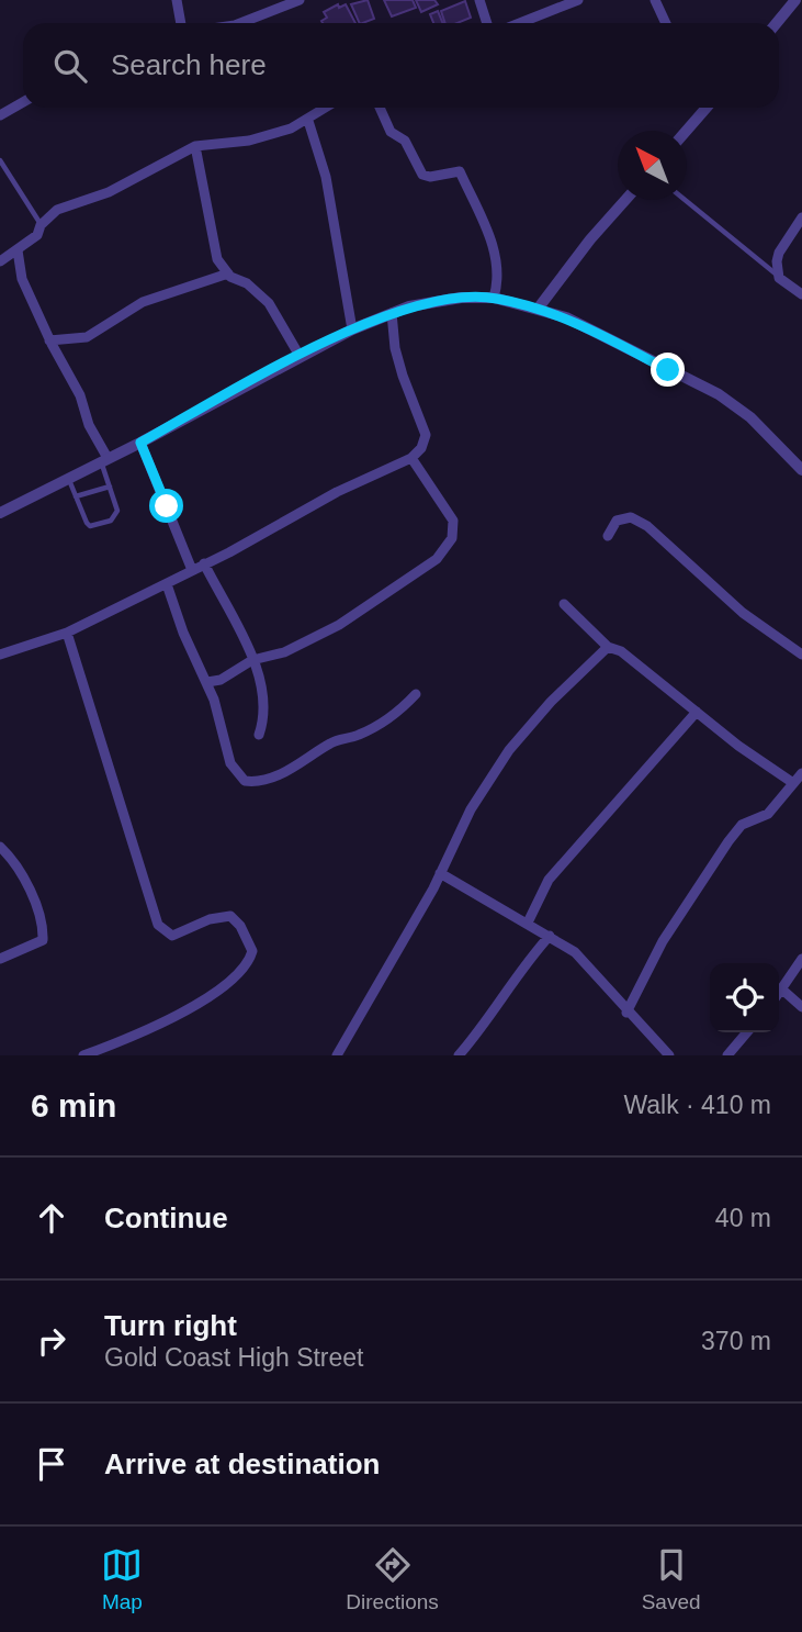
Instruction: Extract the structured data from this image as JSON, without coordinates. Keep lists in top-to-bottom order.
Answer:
{
  "north": "top left",
  "page": {
    "search": "Search here",
    "heading": ["6 min", "Walk · 410 m"],
    "list": [
      ["Continue", "40 m"],
      ["Turn right", "Gold Coast High Street", "370 m"],
      "Arrive at destination"
    ],
    "nav": ["Map", "Directions", "Saved"]
  }
}
